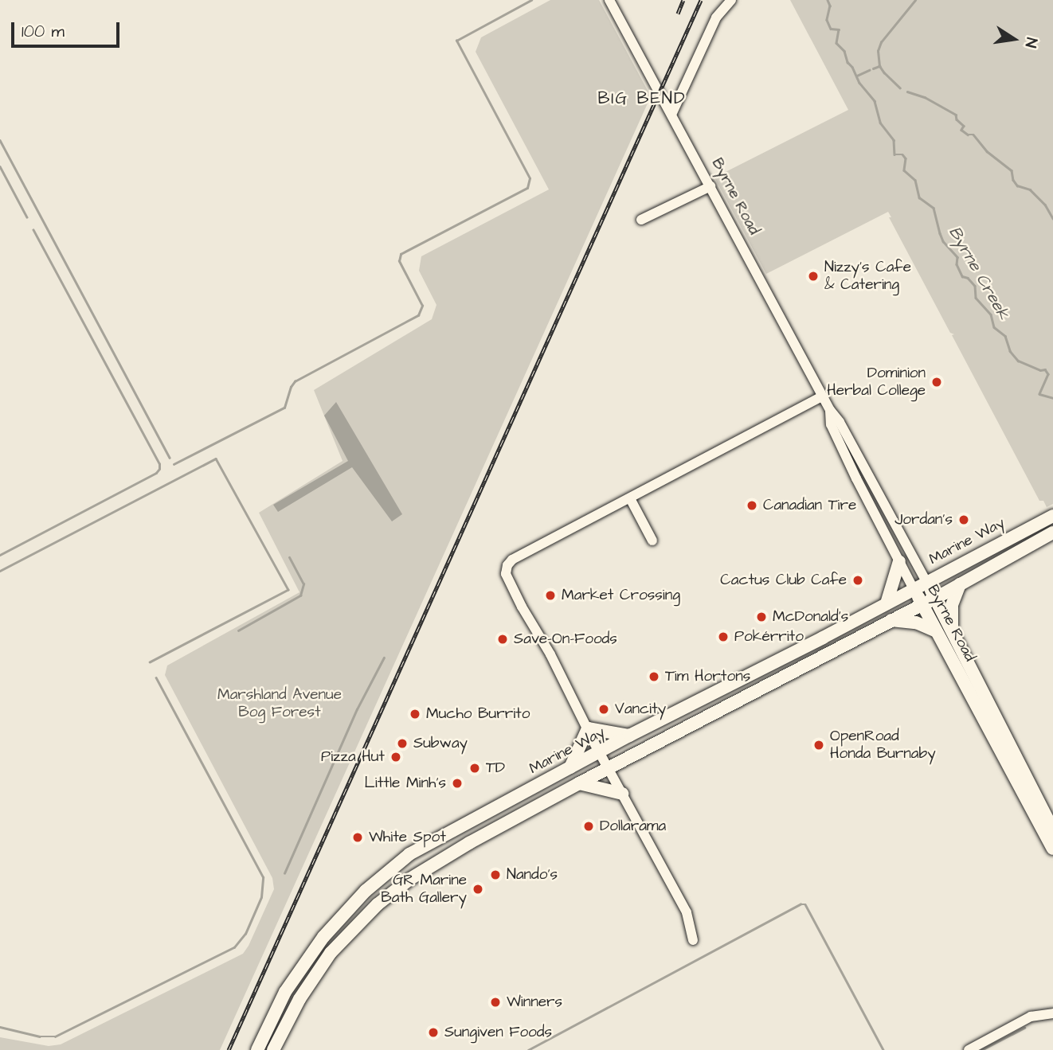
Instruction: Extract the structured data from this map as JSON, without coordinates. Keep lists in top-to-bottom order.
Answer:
{
  "streets": {
    "main road": ["Byrne Road", "Marine Way"]
  },
  "crossings": [
    ["Byrne Road", "Marine Way"]
  ],
  "districts": ["BIG BEND"],
  "water": ["Byrne Creek"],
  "parks": ["Marshland Avenue Bog Forest"],
  "places": [
    "Nizzy's Cafe & Catering",
    "Dominion Herbal College",
    "Canadian Tire",
    "Jordan's",
    "Cactus Club Cafe",
    "Market Crossing",
    "McDonald's",
    "Pokérrito",
    "Save-On-Foods",
    "Tim Hortons",
    "Vancity",
    "Mucho Burrito",
    "Subway",
    "OpenRoad Honda Burnaby",
    "Pizza Hut",
    "TD",
    "Little Minh's",
    "Dollarama",
    "White Spot",
    "Nando's",
    "GR Marine Bath Gallery",
    "Winners",
    "Sungiven Foods"
  ],
  "scale_bar": "100 m",
  "north": "right"
}
